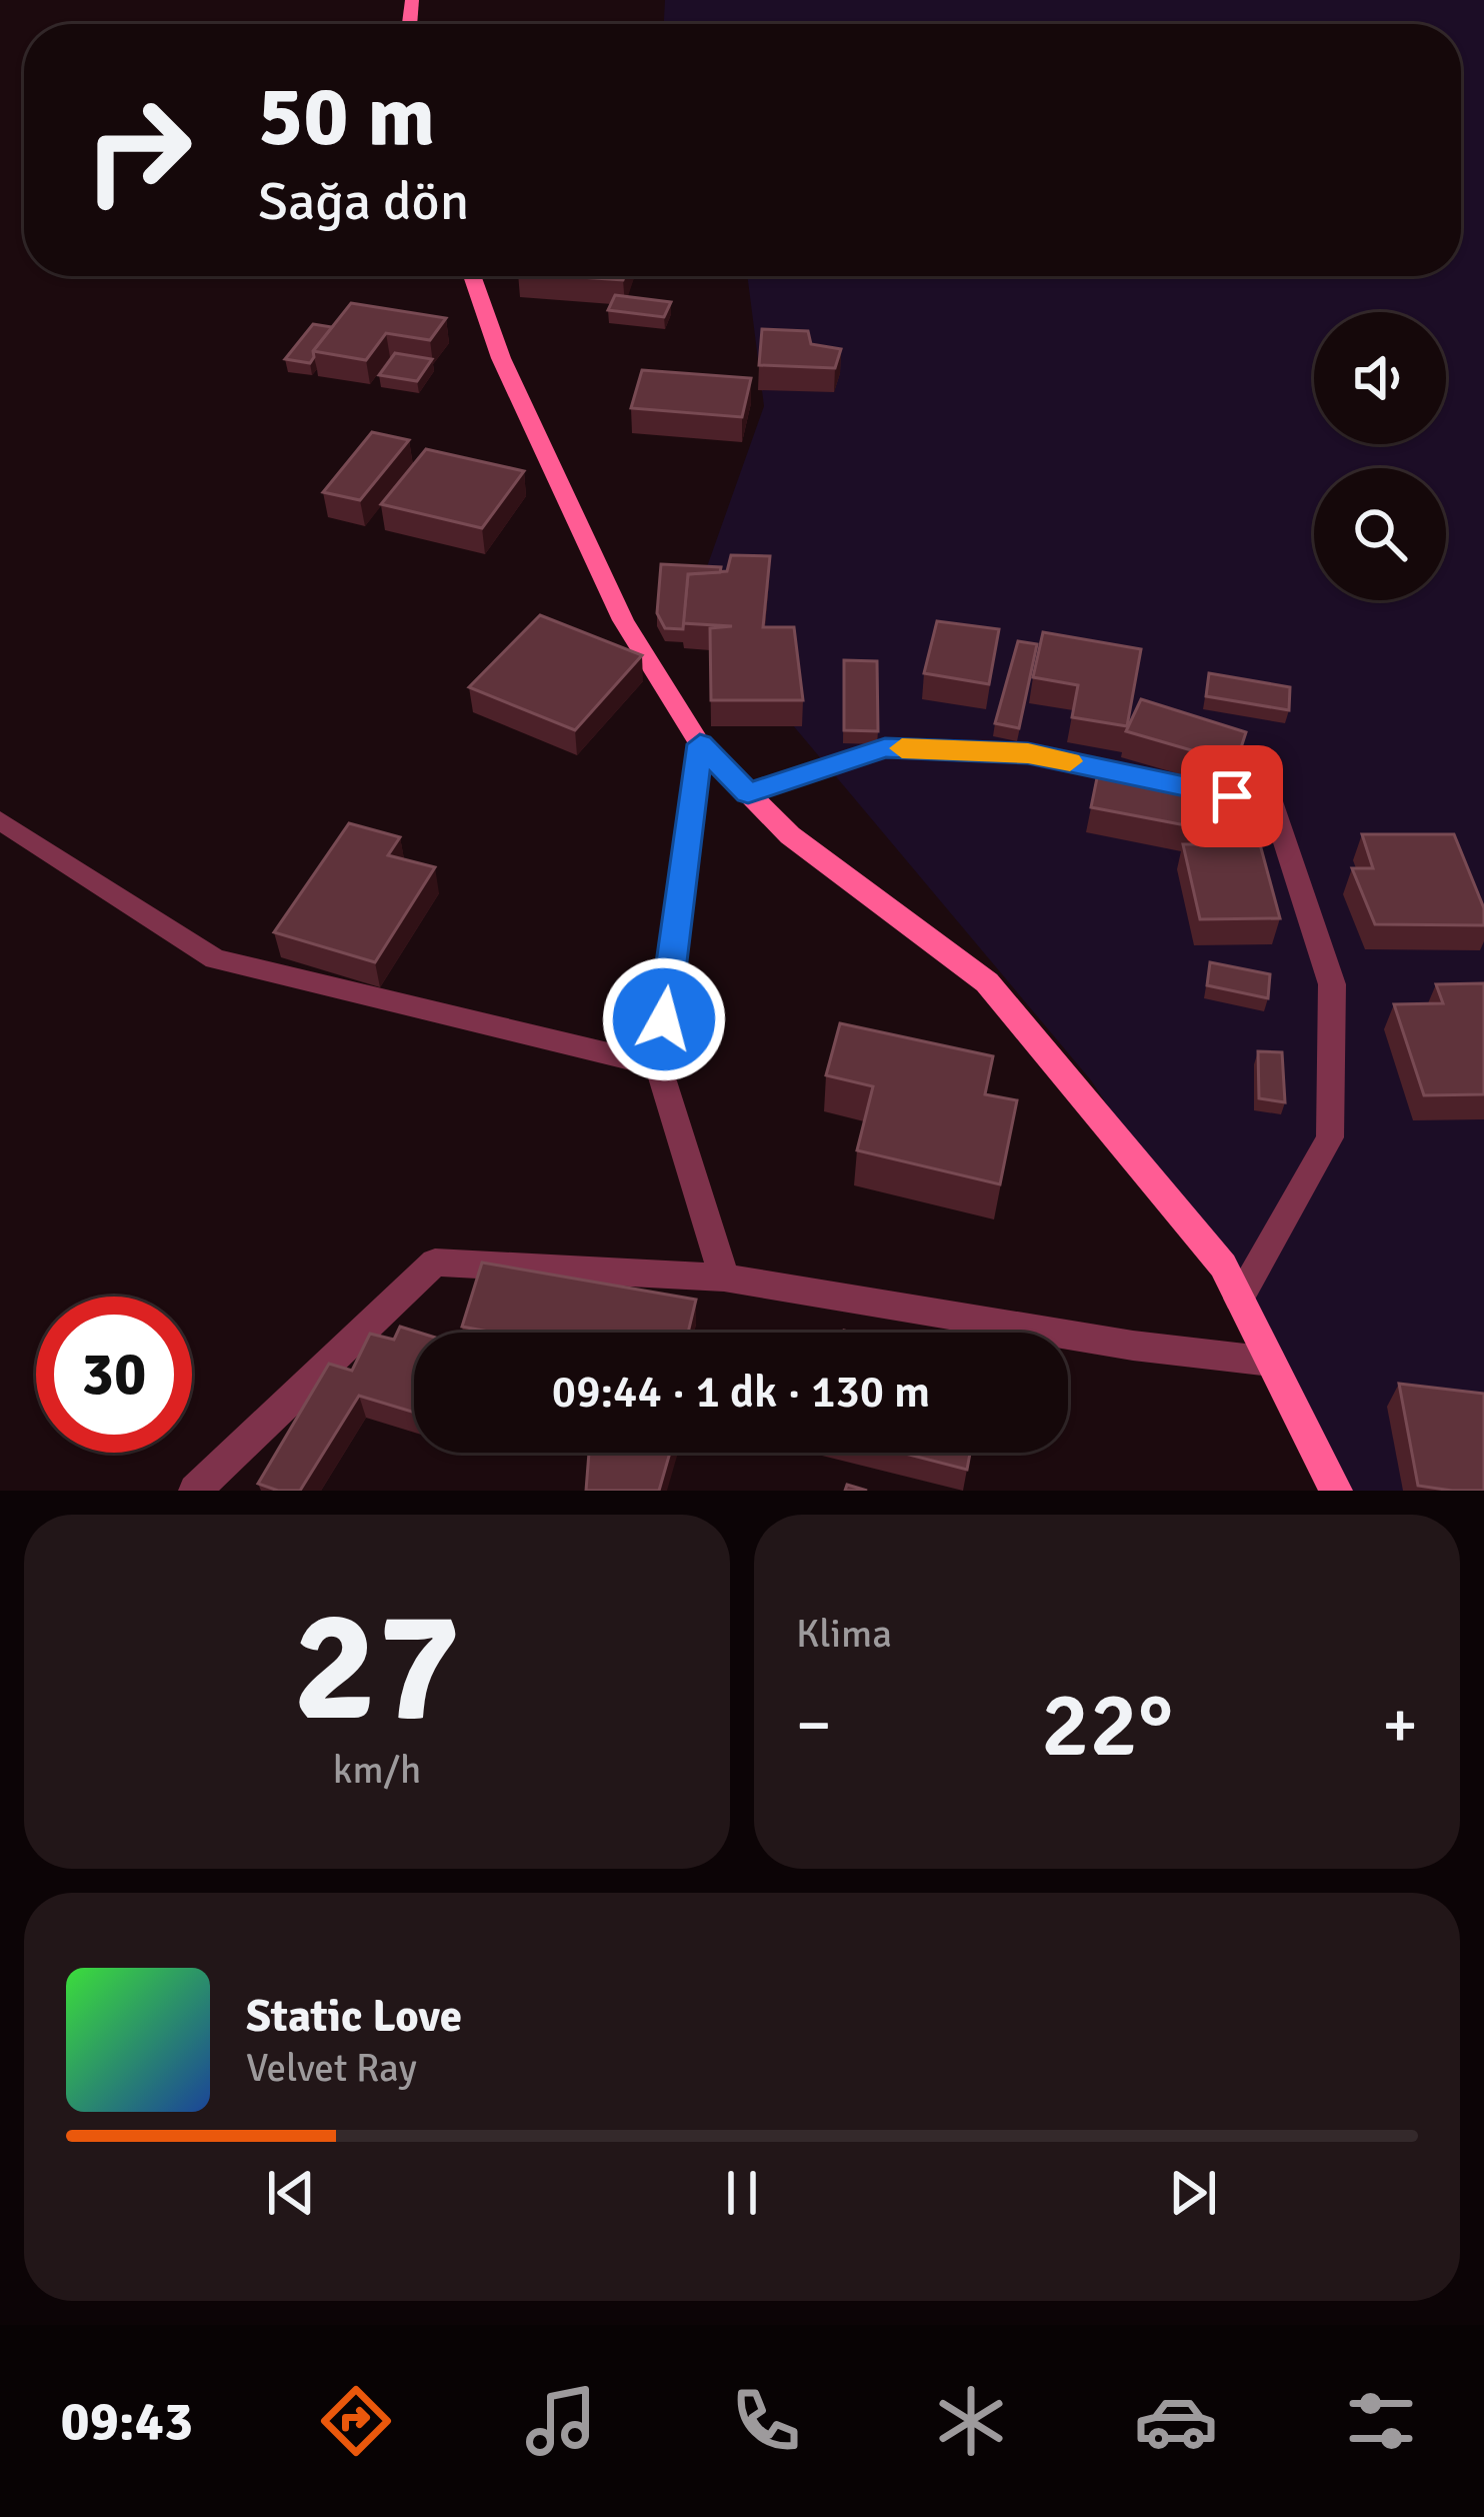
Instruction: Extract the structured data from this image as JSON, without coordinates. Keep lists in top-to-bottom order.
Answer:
{
  "page": {
    "turn": ["50 m", "Sağa dön"],
    "limit": "30",
    "trip": "09:44 · 1 dk · 130 m",
    "tile": [
      ["27", "km/h"],
      "Klima"
    ],
    "heat": ["−", "22°", "+"],
    "song": ["Static Love", "Velvet Ray"],
    "tabs": "09:43"
  }
}
